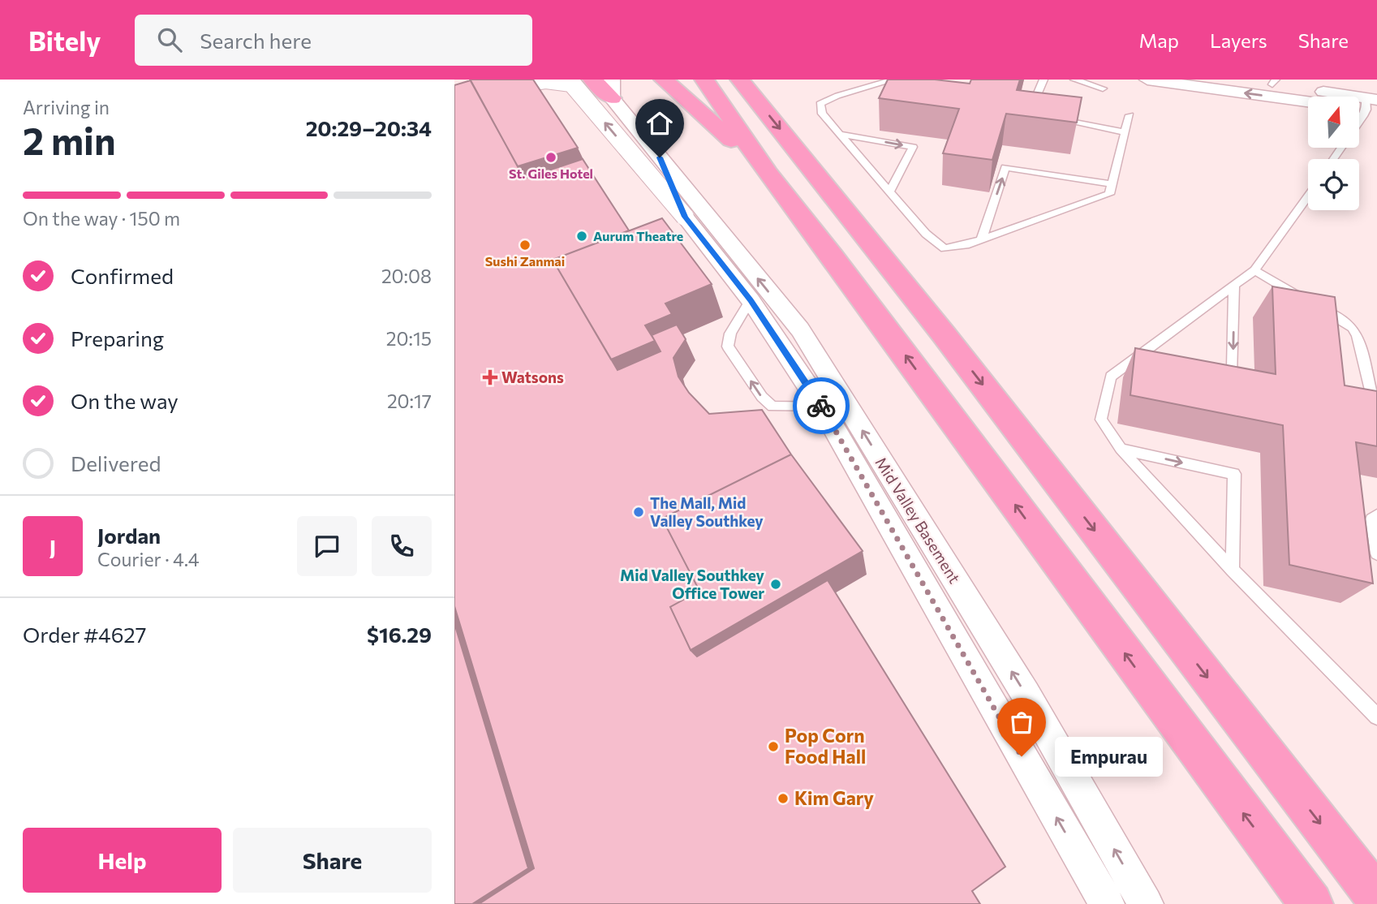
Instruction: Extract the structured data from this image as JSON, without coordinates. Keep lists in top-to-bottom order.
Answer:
{
  "streets": {
    "street": ["Mid Valley Basement"]
  },
  "places": {
    "other": [
      "St. Giles Hotel",
      "Aurum Theatre",
      "Sushi Zanmai",
      "The Mall, Mid Valley Southkey",
      "Mid Valley Southkey Office Tower",
      "Pop Corn Food Hall",
      "Empurau",
      "Kim Gary"
    ],
    "health": ["Watsons"]
  },
  "north": "top",
  "page": {
    "header": "Bitely",
    "search": "Search here",
    "nav": ["Map", "Layers", "Share"],
    "heading": ["2 min", "Arriving in", "20:29–20:34"],
    "panel": [
      "Jordan",
      "Courier · 4.4",
      "Order #4627",
      "$16.29"
    ],
    "bar": "On the way · 150 m",
    "list": [
      ["Confirmed", "20:08"],
      ["Preparing", "20:15"],
      ["On the way", "20:17"],
      "Delivered"
    ],
    "round": "J",
    "bubble": "Empurau",
    "buttons": ["Help", "Share"]
  }
}
